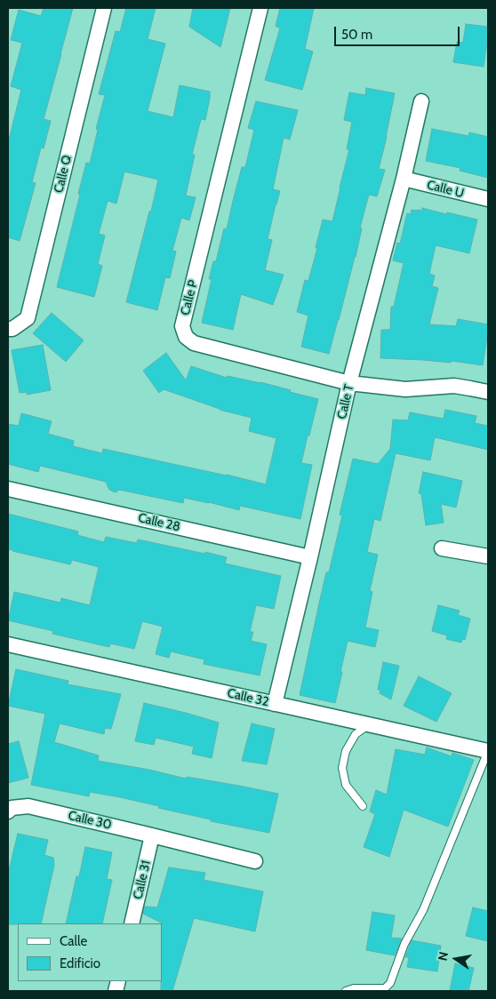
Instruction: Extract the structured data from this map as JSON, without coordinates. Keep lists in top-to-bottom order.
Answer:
{
  "streets": {
    "street": [
      "Calle Q",
      "Calle U",
      "Calle P",
      "Calle T",
      "Calle 28",
      "Calle 32",
      "Calle 30",
      "Calle 31"
    ]
  },
  "crossings": [
    ["Calle U", "Calle T"],
    ["Calle P", "Calle T"],
    ["Calle T", "Calle 28"],
    ["Calle T", "Calle 32"],
    ["Calle 30", "Calle 31"]
  ],
  "legend": ["Calle", "Edificio"],
  "scale_bar": "50 m",
  "north": "left"
}
